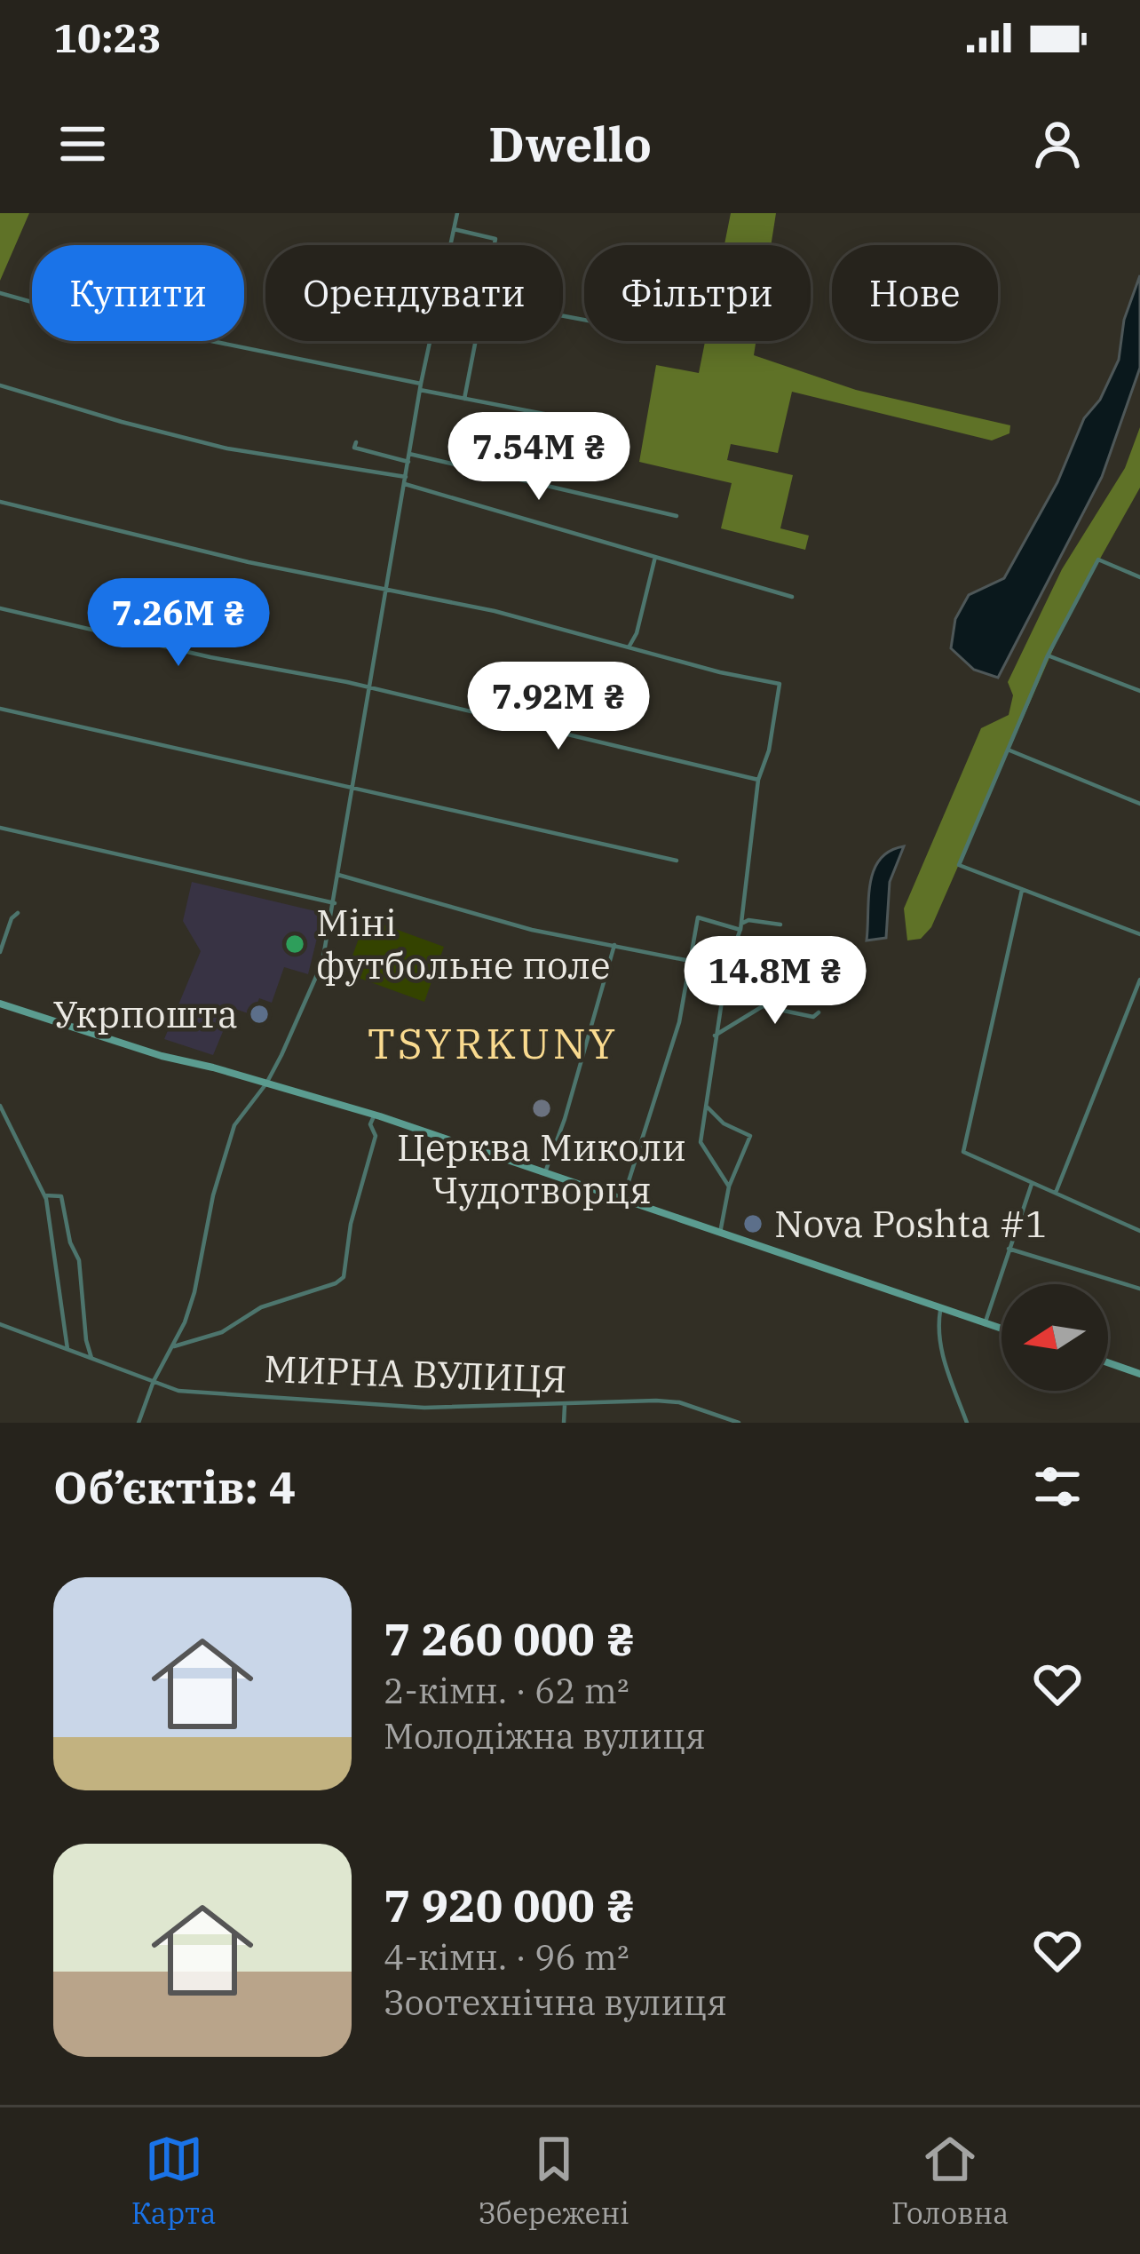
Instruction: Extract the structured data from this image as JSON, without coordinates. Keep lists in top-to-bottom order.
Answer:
{
  "streets": {
    "street": ["МИРНА ВУЛИЦЯ"]
  },
  "districts": ["TSYRKUNY"],
  "places": [
    "Міні футбольне поле",
    "Укрпошта",
    "Церква Миколи Чудотворця",
    "Nova Poshta #1"
  ],
  "north": "left",
  "page": {
    "status": "10:23",
    "header": "Dwello",
    "chip": [
      "Купити",
      "Орендувати",
      "Фільтри",
      "Нове"
    ],
    "price": [
      "7.54M ₴",
      "7.26M ₴",
      "7.92M ₴",
      "14.8M ₴"
    ],
    "heading": "Об’єктів: 4",
    "list": [
      {
        "name": "7 260 000 ₴",
        "note": "2-кімн. · 62 m² · Молодіжна вулиця"
      },
      {
        "name": "7 920 000 ₴",
        "note": "4-кімн. · 96 m² · Зоотехнічна вулиця"
      }
    ],
    "tabs": ["Карта", "Збережені", "Головна"]
  }
}
